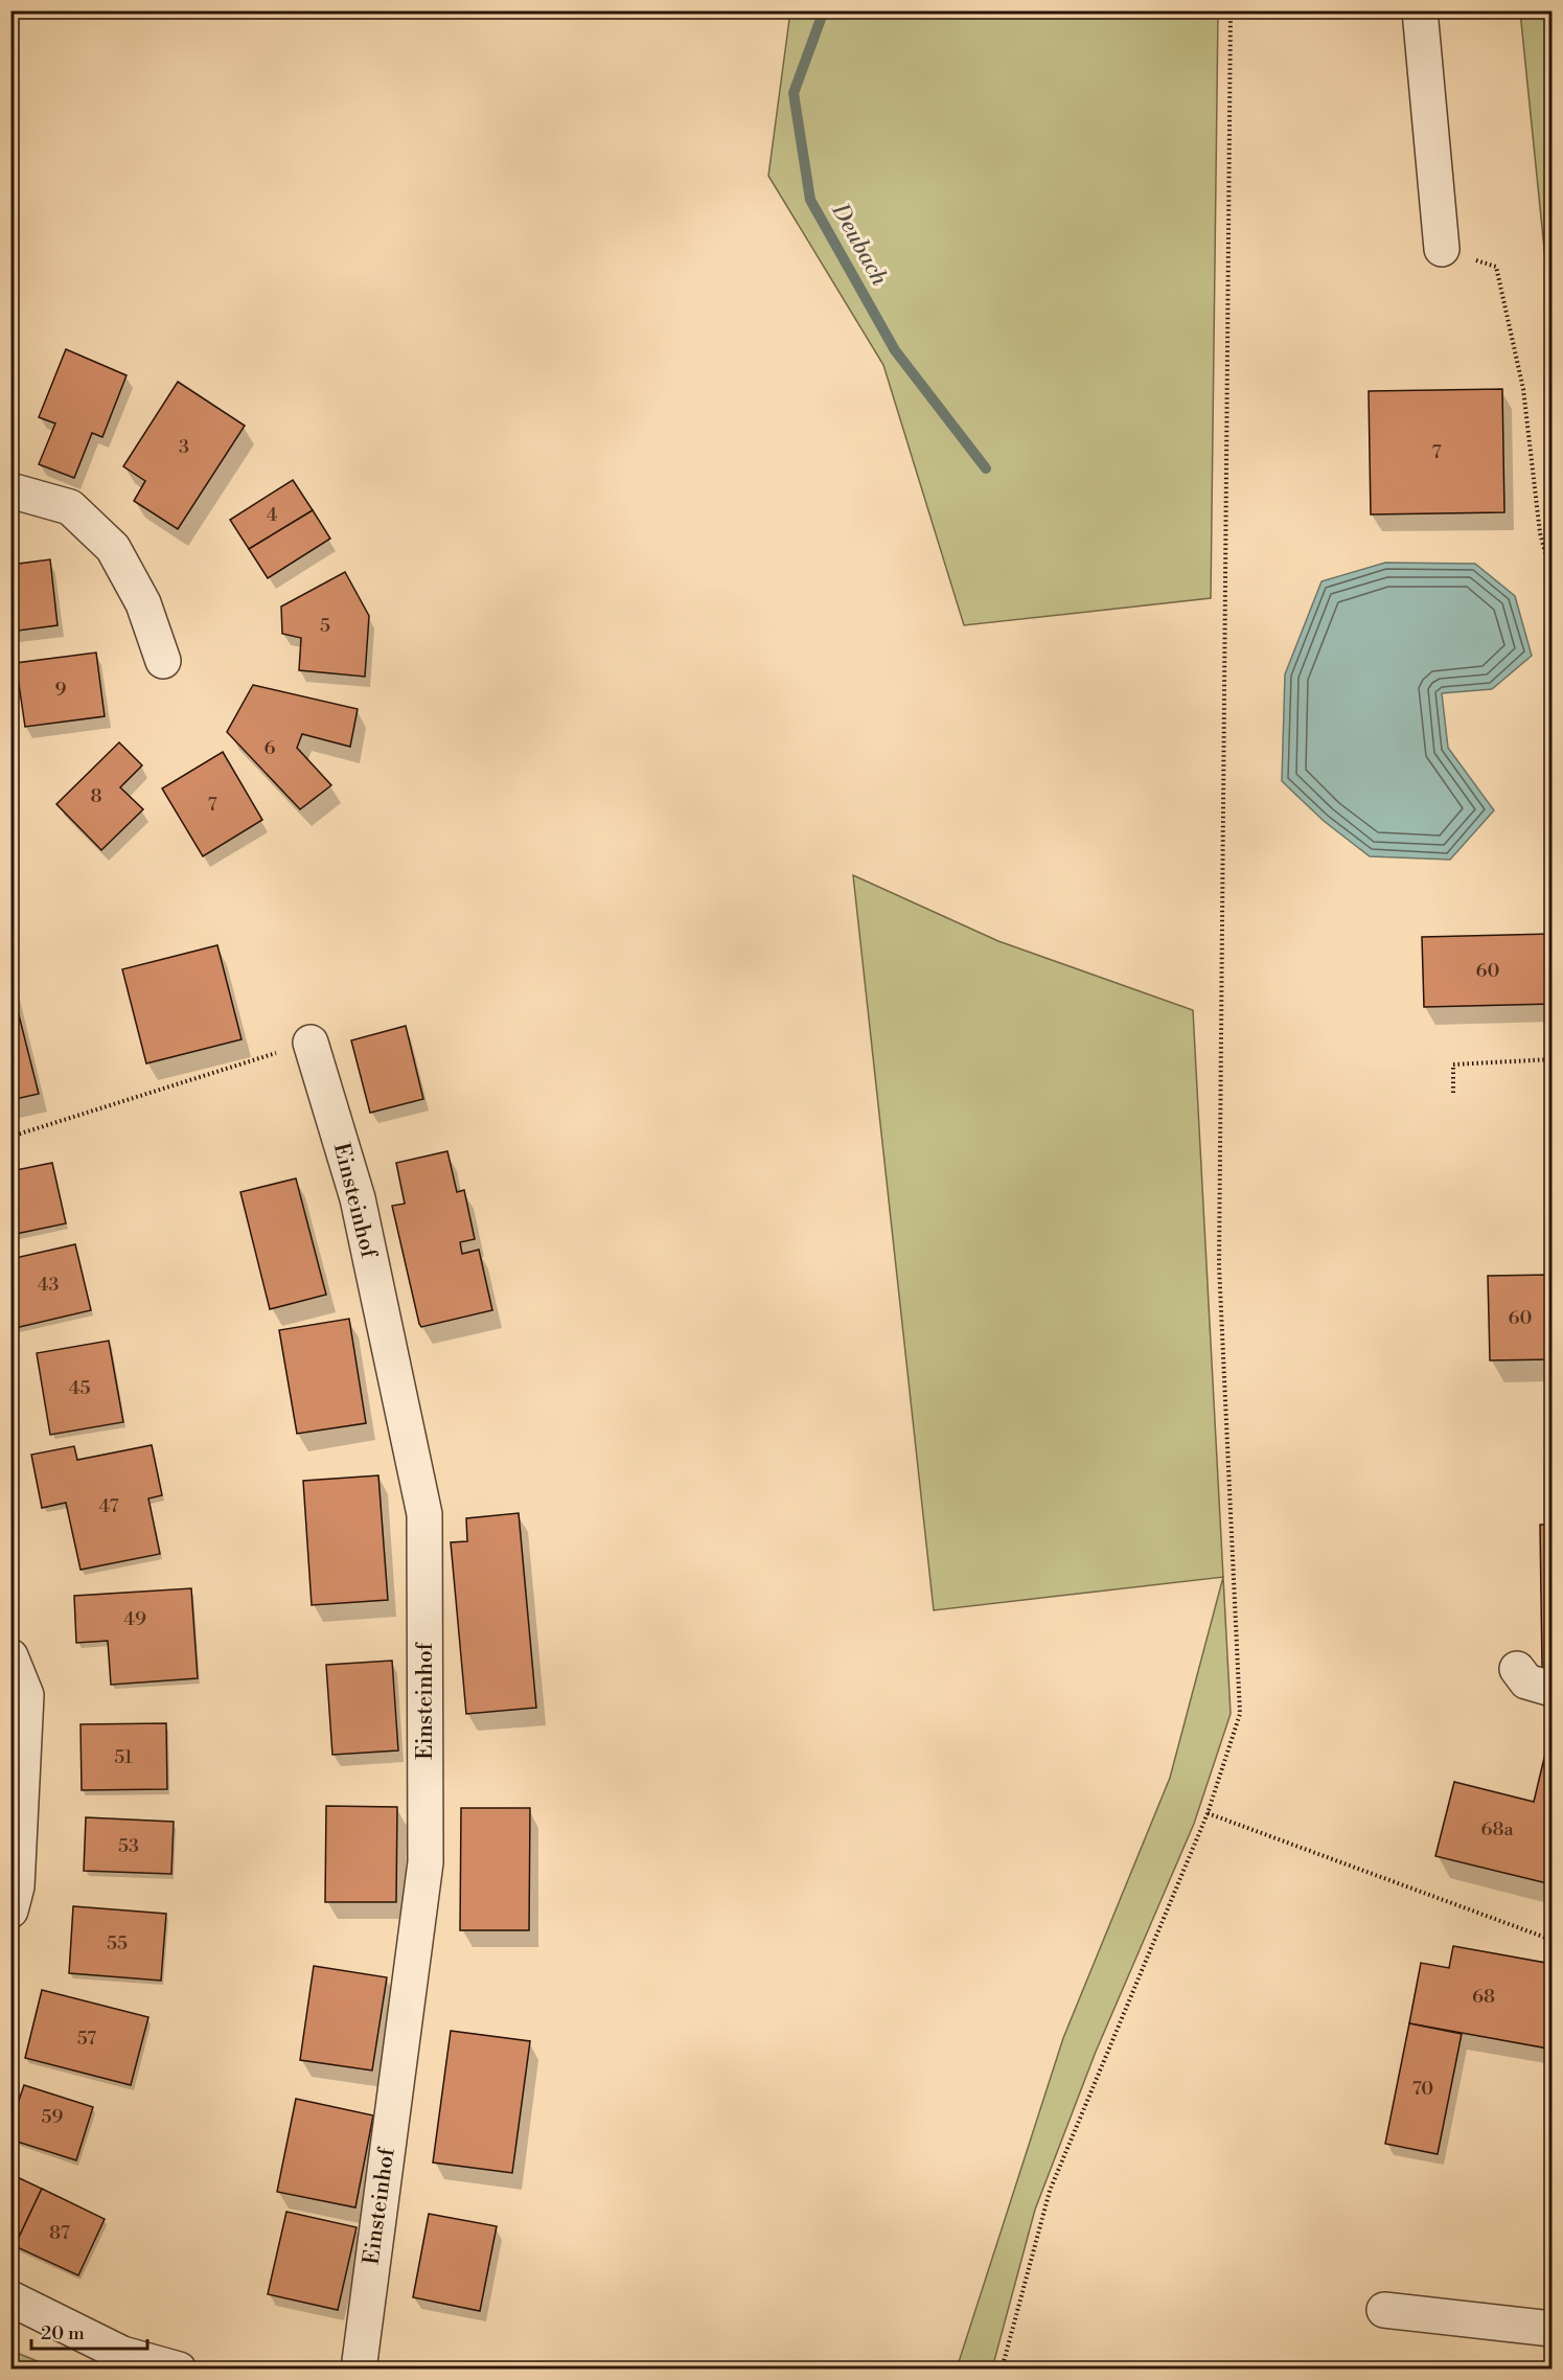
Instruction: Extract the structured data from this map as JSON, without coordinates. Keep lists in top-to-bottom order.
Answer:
{
  "streets": {
    "street": ["Einsteinhof"]
  },
  "water": ["Deubach"],
  "house_numbers": [
    "3",
    "7",
    "4",
    "5",
    "9",
    "6",
    "8",
    "7",
    "60",
    "43",
    "60",
    "45",
    "47",
    "49",
    "51",
    "68a",
    "53",
    "55",
    "68",
    "57",
    "70",
    "59",
    "87"
  ],
  "scale_bar": "20 m"
}
